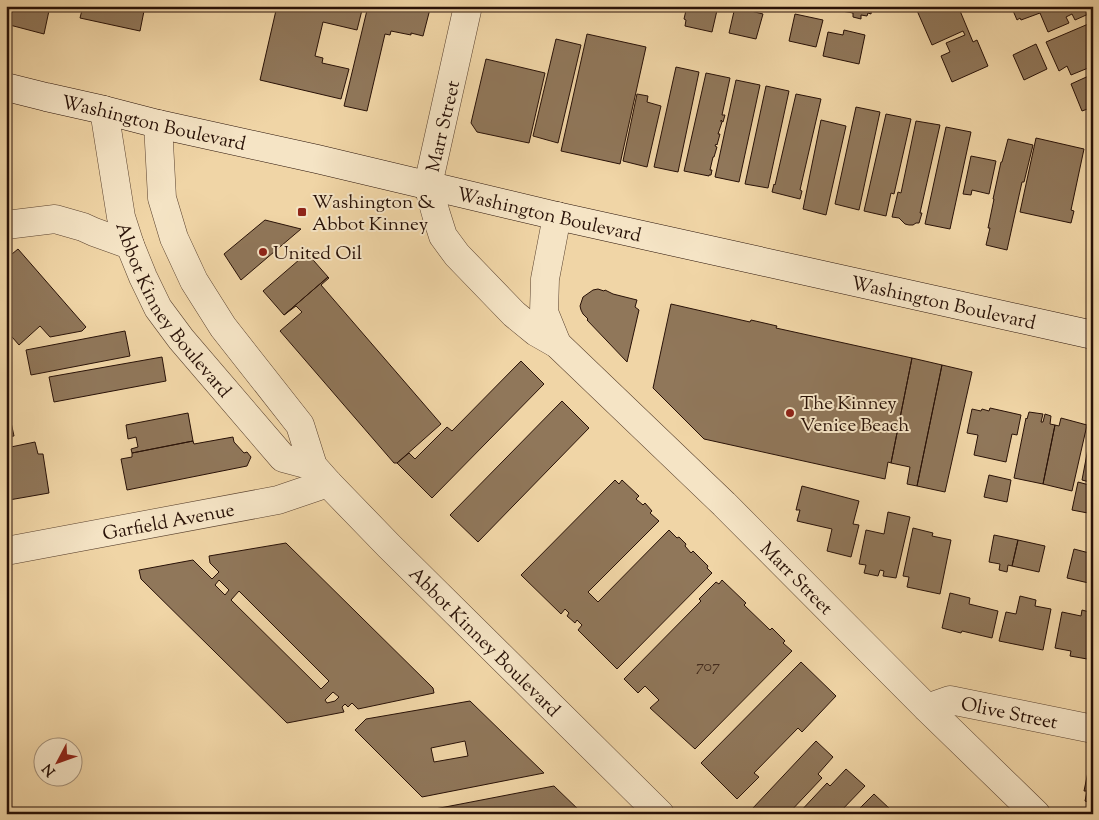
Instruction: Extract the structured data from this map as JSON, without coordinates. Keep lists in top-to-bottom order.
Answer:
{
  "streets": {
    "street": [
      "Washington Boulevard",
      "Marr Street",
      "Abbot Kinney Boulevard",
      "Garfield Avenue",
      "Olive Street"
    ]
  },
  "crossings": [
    ["Washington Boulevard", "Marr Street"],
    ["Washington Boulevard", "Abbot Kinney Boulevard"],
    ["Marr Street", "Olive Street"],
    ["Abbot Kinney Boulevard", "Garfield Avenue"]
  ],
  "places": {
    "transit": ["Washington & Abbot Kinney"],
    "other": ["United Oil", "The Kinney Venice Beach"]
  },
  "house_numbers": ["707"],
  "north": "bottom left"
}
